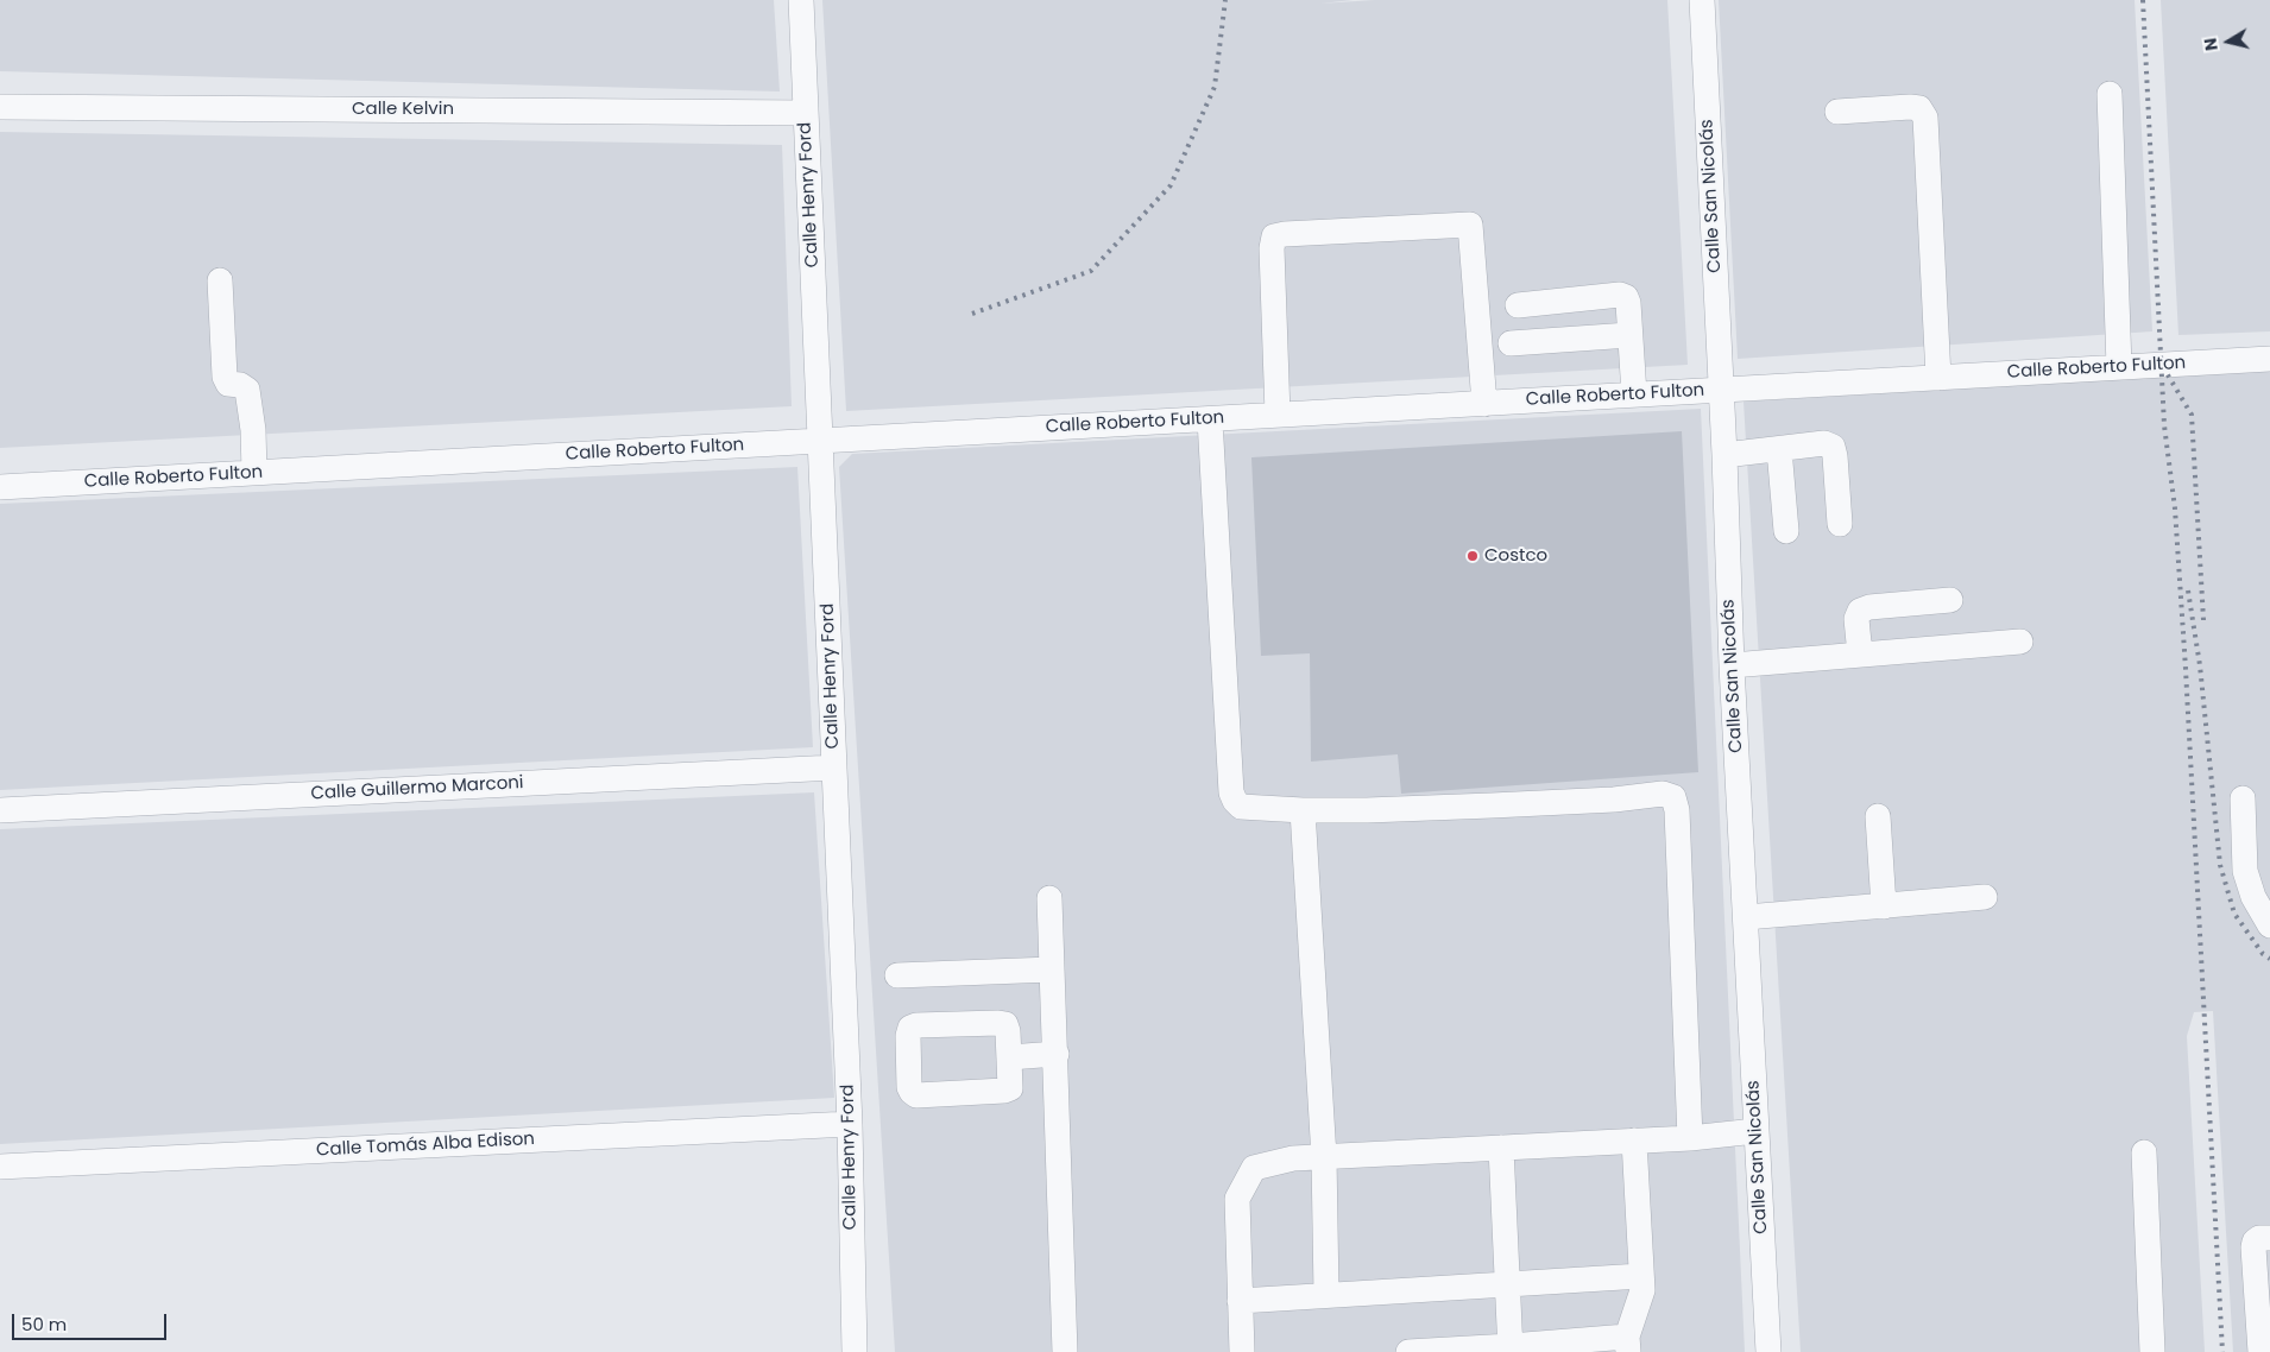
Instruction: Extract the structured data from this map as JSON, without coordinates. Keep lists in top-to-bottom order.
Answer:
{
  "streets": {
    "street": [
      "Calle Kelvin",
      "Calle Henry Ford",
      "Calle San Nicolás",
      "Calle Roberto Fulton",
      "Calle Guillermo Marconi",
      "Calle Tomás Alba Edison"
    ]
  },
  "crossings": [
    ["Calle Kelvin", "Calle Henry Ford"],
    ["Calle Henry Ford", "Calle Roberto Fulton"],
    ["Calle Henry Ford", "Calle Guillermo Marconi"],
    ["Calle Henry Ford", "Calle Tomás Alba Edison"],
    ["Calle San Nicolás", "Calle Roberto Fulton"]
  ],
  "places": ["Costco"],
  "scale_bar": "50 m",
  "north": "left"
}
